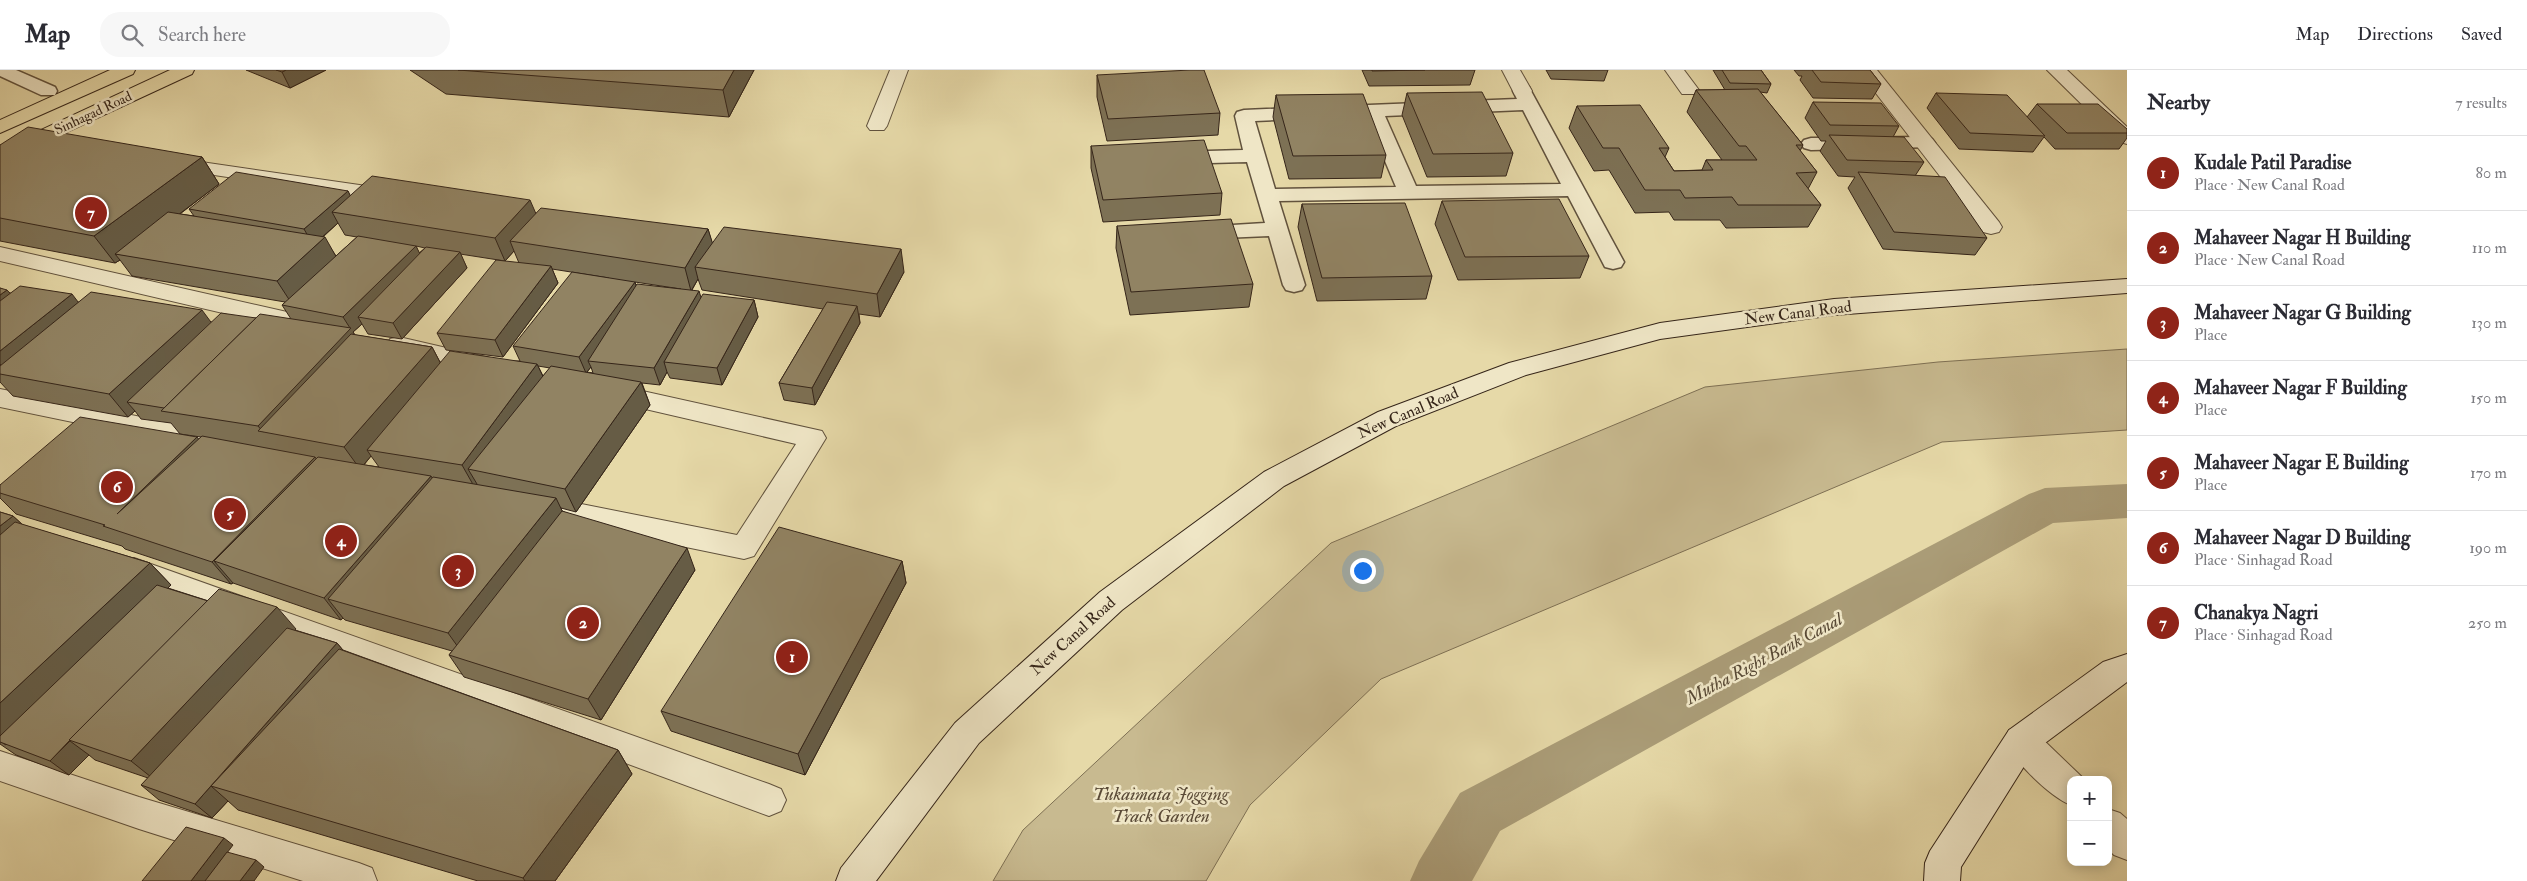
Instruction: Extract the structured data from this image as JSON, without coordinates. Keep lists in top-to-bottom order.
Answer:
{
  "streets": {
    "main road": ["Sinhagad Road"],
    "street": ["New Canal Road"]
  },
  "water": ["Mutha Right Bank Canal"],
  "parks": ["Tukaimata Jogging Track Garden"],
  "page": {
    "header": "Map",
    "search": "Search here",
    "nav": ["Map", "Directions", "Saved"],
    "heading": ["Nearby", "7 results"],
    "list": [
      {
        "mark": "1",
        "name": "Kudale Patil Paradise",
        "note": "Place · New Canal Road",
        "value": "80 m"
      },
      {
        "mark": "2",
        "name": "Mahaveer Nagar H Building",
        "note": "Place · New Canal Road",
        "value": "110 m"
      },
      {
        "mark": "3",
        "name": "Mahaveer Nagar G Building",
        "note": "Place",
        "value": "130 m"
      },
      {
        "mark": "4",
        "name": "Mahaveer Nagar F Building",
        "note": "Place",
        "value": "150 m"
      },
      {
        "mark": "5",
        "name": "Mahaveer Nagar E Building",
        "note": "Place",
        "value": "170 m"
      },
      {
        "mark": "6",
        "name": "Mahaveer Nagar D Building",
        "note": "Place · Sinhagad Road",
        "value": "190 m"
      },
      {
        "mark": "7",
        "name": "Chanakya Nagri",
        "note": "Place · Sinhagad Road",
        "value": "250 m"
      }
    ],
    "pins": [
      "7",
      "6",
      "5",
      "4",
      "3",
      "2",
      "1"
    ],
    "map_buttons": ["+", "−"]
  }
}
